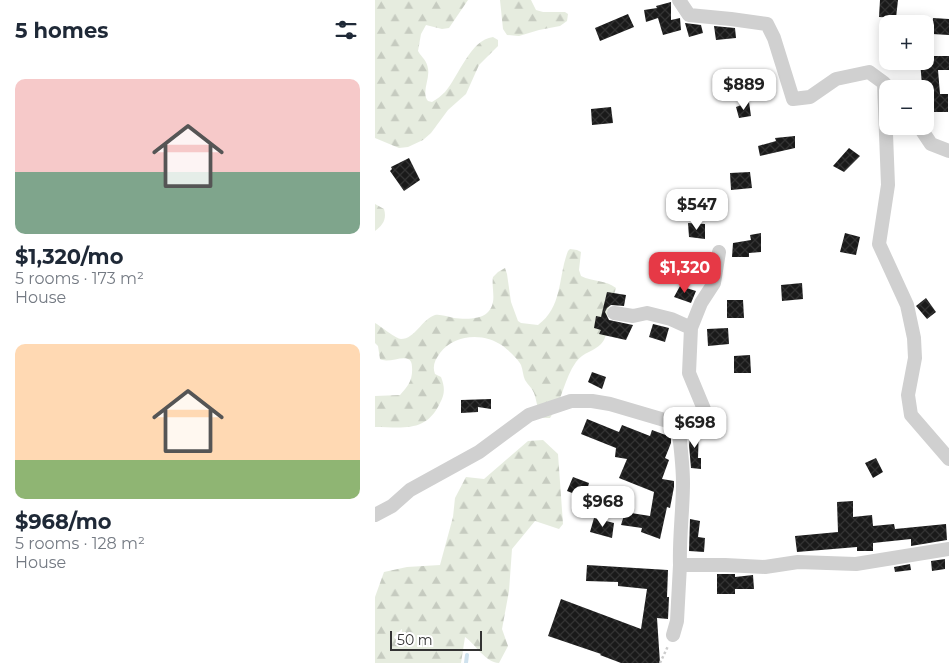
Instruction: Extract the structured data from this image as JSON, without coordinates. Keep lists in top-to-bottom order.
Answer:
{
  "scale_bar": "50 m",
  "page": {
    "heading": "5 homes",
    "map_buttons": ["+", "−"],
    "list": [
      {
        "name": "$1,320/mo",
        "note": "5 rooms · 173 m² · House"
      },
      {
        "name": "$968/mo",
        "note": "5 rooms · 128 m² · House"
      }
    ],
    "price": [
      "$889",
      "$547",
      "$1,320",
      "$698",
      "$968"
    ],
    "scale": "50 m"
  }
}
